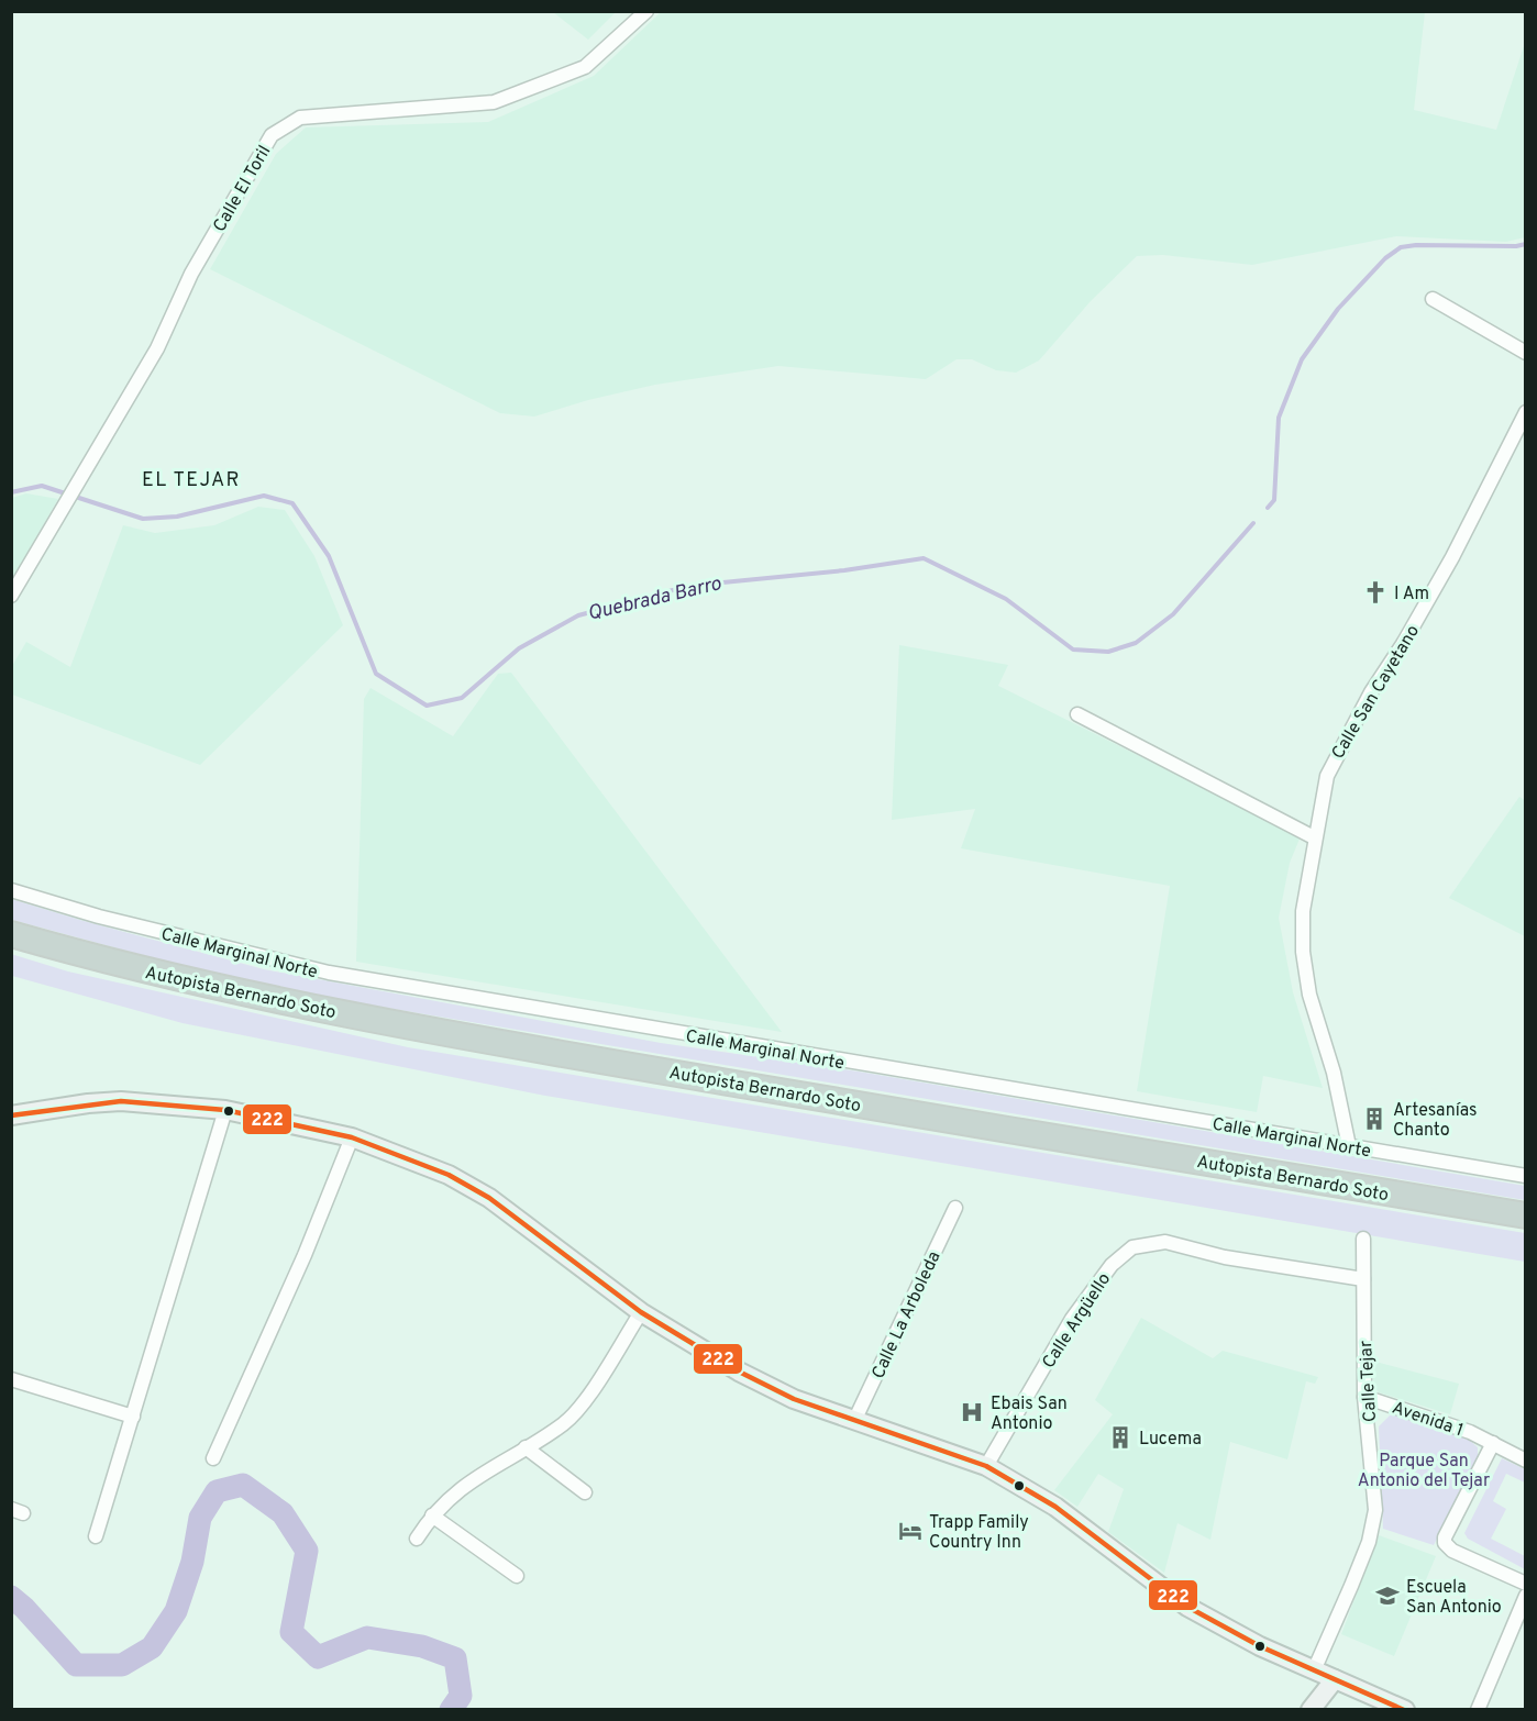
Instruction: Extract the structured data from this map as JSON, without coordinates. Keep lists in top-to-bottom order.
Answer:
{
  "streets": {
    "highway": ["Autopista Bernardo Soto"],
    "street": [
      "Calle El Toril",
      "Calle San Cayetano",
      "Calle Marginal Norte",
      "Calle La Arboleda",
      "Calle Argüello",
      "Calle Tejar",
      "Avenida 1"
    ]
  },
  "crossings": [
    ["Calle San Cayetano", "Calle Marginal Norte"],
    ["Calle Argüello", "Calle Tejar"],
    ["Calle Tejar", "Avenida 1"]
  ],
  "districts": ["EL TEJAR"],
  "water": ["Quebrada Barro"],
  "parks": ["Parque San Antonio del Tejar"],
  "places": {
    "church": ["I Am"],
    "building": ["Artesanías Chanto", "Lucema"],
    "hospital": ["Ebais San Antonio"],
    "hotel": ["Trapp Family Country Inn"],
    "school or university": ["Escuela San Antonio"]
  },
  "lines": ["transit line 222"]
}
